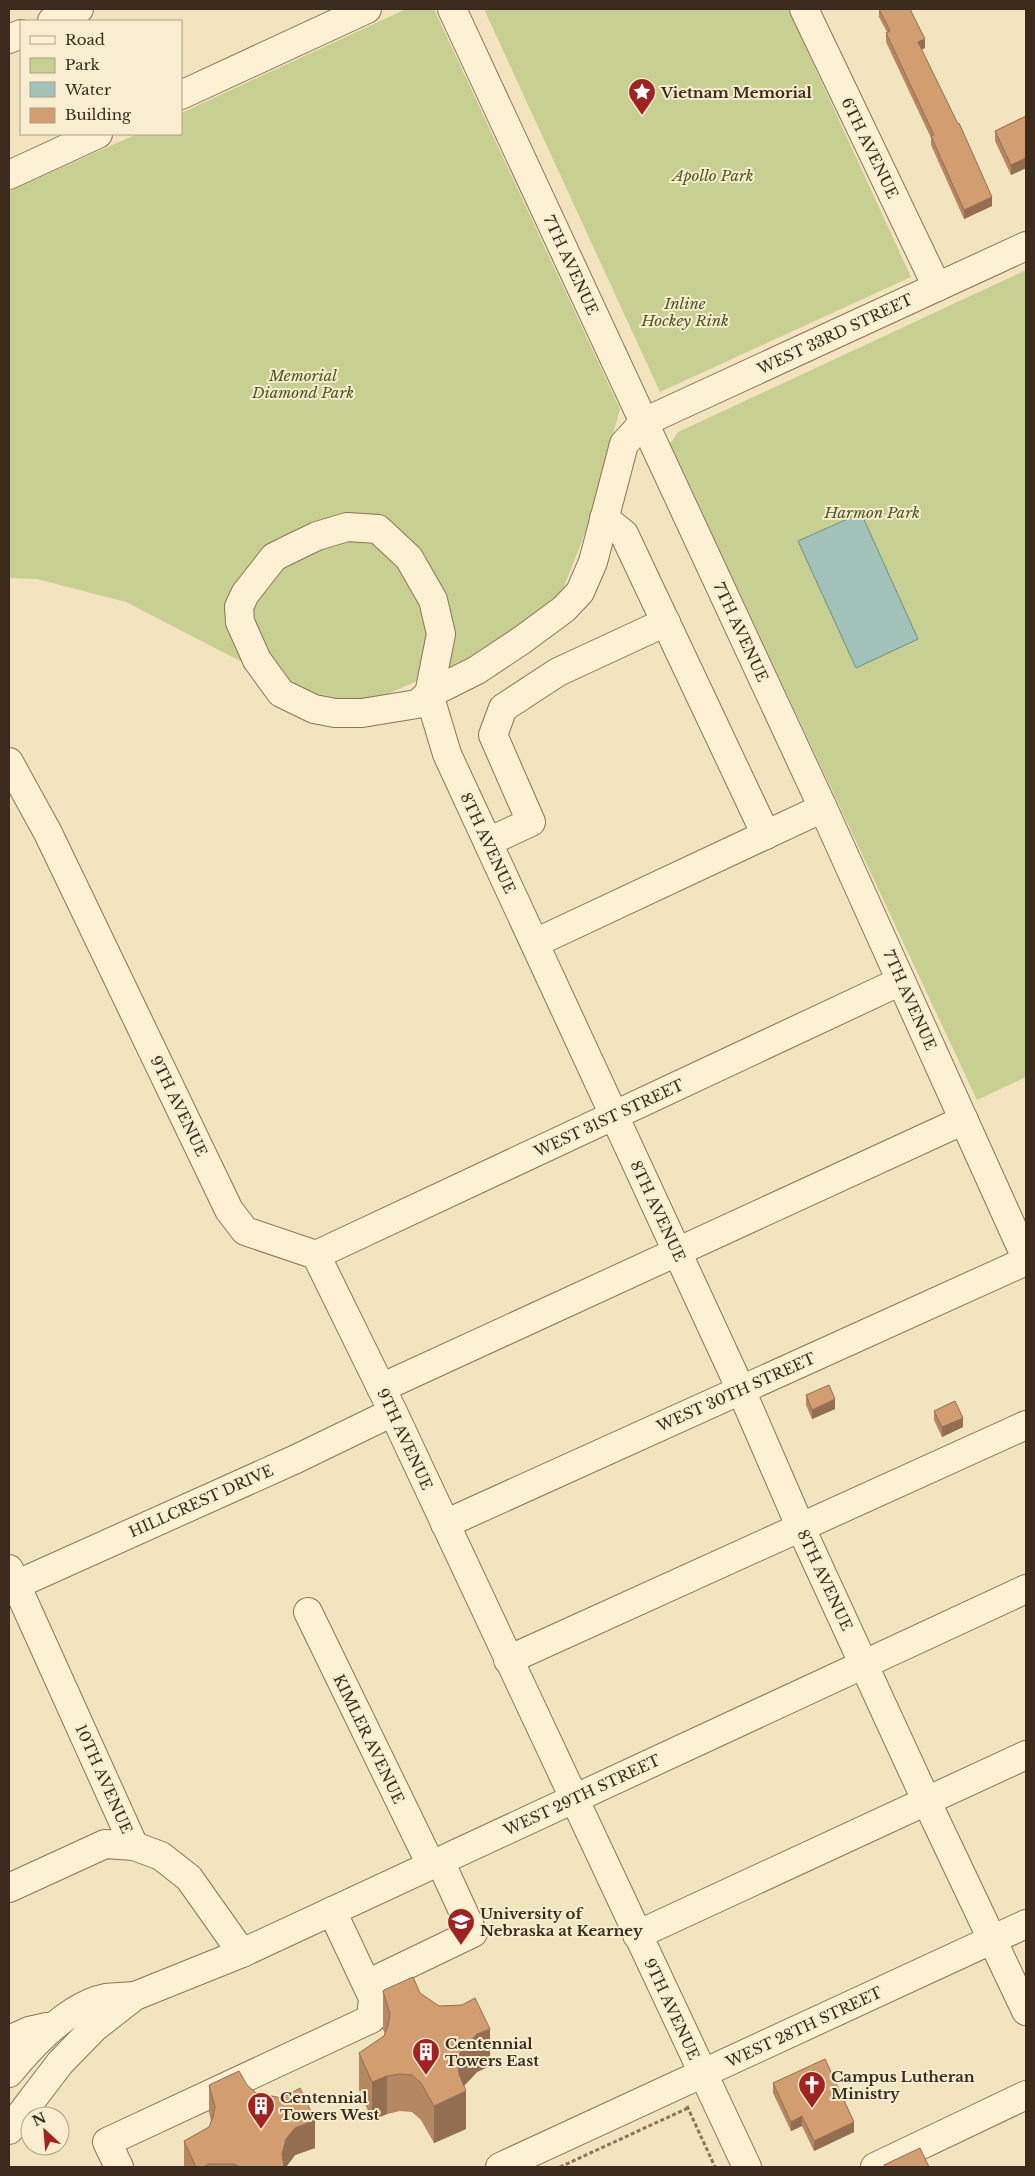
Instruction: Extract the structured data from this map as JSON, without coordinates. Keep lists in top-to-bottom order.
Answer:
{
  "streets": {
    "street": [
      "6TH AVENUE",
      "7TH AVENUE",
      "WEST 33RD STREET",
      "8TH AVENUE",
      "9TH AVENUE",
      "WEST 31ST STREET",
      "WEST 30TH STREET",
      "HILLCREST DRIVE",
      "KIMLER AVENUE",
      "10TH AVENUE",
      "WEST 29TH STREET",
      "WEST 28TH STREET"
    ]
  },
  "crossings": [
    ["6TH AVENUE", "WEST 33RD STREET"],
    ["7TH AVENUE", "WEST 33RD STREET"],
    ["7TH AVENUE", "WEST 31ST STREET"],
    ["7TH AVENUE", "WEST 30TH STREET"],
    ["7TH AVENUE", "HILLCREST DRIVE"],
    ["8TH AVENUE", "WEST 31ST STREET"],
    ["8TH AVENUE", "WEST 30TH STREET"],
    ["8TH AVENUE", "HILLCREST DRIVE"],
    ["8TH AVENUE", "WEST 29TH STREET"],
    ["8TH AVENUE", "WEST 28TH STREET"],
    ["9TH AVENUE", "WEST 31ST STREET"],
    ["9TH AVENUE", "WEST 30TH STREET"],
    ["9TH AVENUE", "HILLCREST DRIVE"],
    ["9TH AVENUE", "WEST 29TH STREET"],
    ["9TH AVENUE", "WEST 28TH STREET"],
    ["HILLCREST DRIVE", "10TH AVENUE"],
    ["KIMLER AVENUE", "WEST 29TH STREET"],
    ["10TH AVENUE", "WEST 29TH STREET"]
  ],
  "parks": [
    "Apollo Park",
    "Inline Hockey Rink",
    "Memorial Diamond Park",
    "Harmon Park"
  ],
  "places": {
    "place": ["Vietnam Memorial"],
    "school or university": ["University of Nebraska at Kearney"],
    "building": ["Centennial Towers East", "Centennial Towers West"],
    "church": ["Campus Lutheran Ministry"]
  },
  "legend": [
    "Road",
    "Park",
    "Water",
    "Building"
  ],
  "north": "top left"
}
